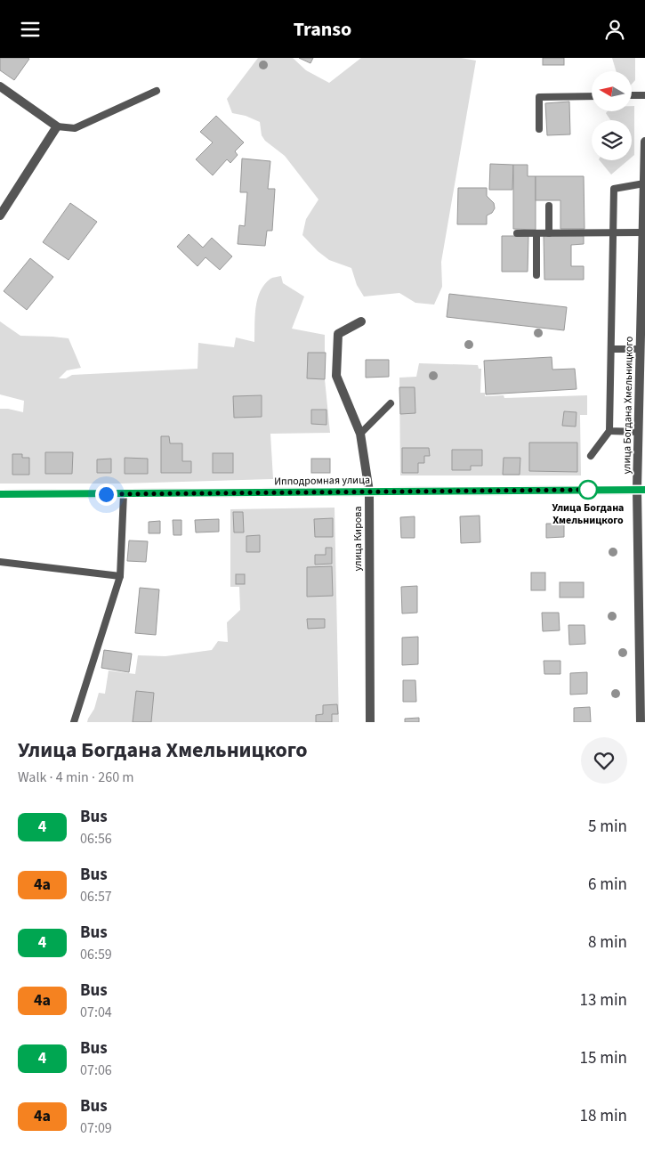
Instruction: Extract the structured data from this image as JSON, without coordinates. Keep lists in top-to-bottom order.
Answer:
{
  "streets": {
    "street": ["улица Богдана Хмельницкого", "Ипподромная улица", "улица Кирова"]
  },
  "crossings": [
    ["улица Богдана Хмельницкого", "Ипподромная улица"],
    ["Ипподромная улица", "улица Кирова"]
  ],
  "places": ["Улица Богдана Хмельницкого"],
  "lines": ["bus line 4"],
  "north": "left",
  "page": {
    "header": "Transo",
    "heading": ["Улица Богдана Хмельницкого", "Walk · 4 min · 260 m"],
    "list": [
      {
        "mark": "4",
        "name": "Bus",
        "note": "06:56",
        "value": "5 min"
      },
      {
        "mark": "4а",
        "name": "Bus",
        "note": "06:57",
        "value": "6 min"
      },
      {
        "mark": "4",
        "name": "Bus",
        "note": "06:59",
        "value": "8 min"
      },
      {
        "mark": "4а",
        "name": "Bus",
        "note": "07:04",
        "value": "13 min"
      },
      {
        "mark": "4",
        "name": "Bus",
        "note": "07:06",
        "value": "15 min"
      },
      {
        "mark": "4а",
        "name": "Bus",
        "note": "07:09",
        "value": "18 min"
      }
    ]
  }
}
